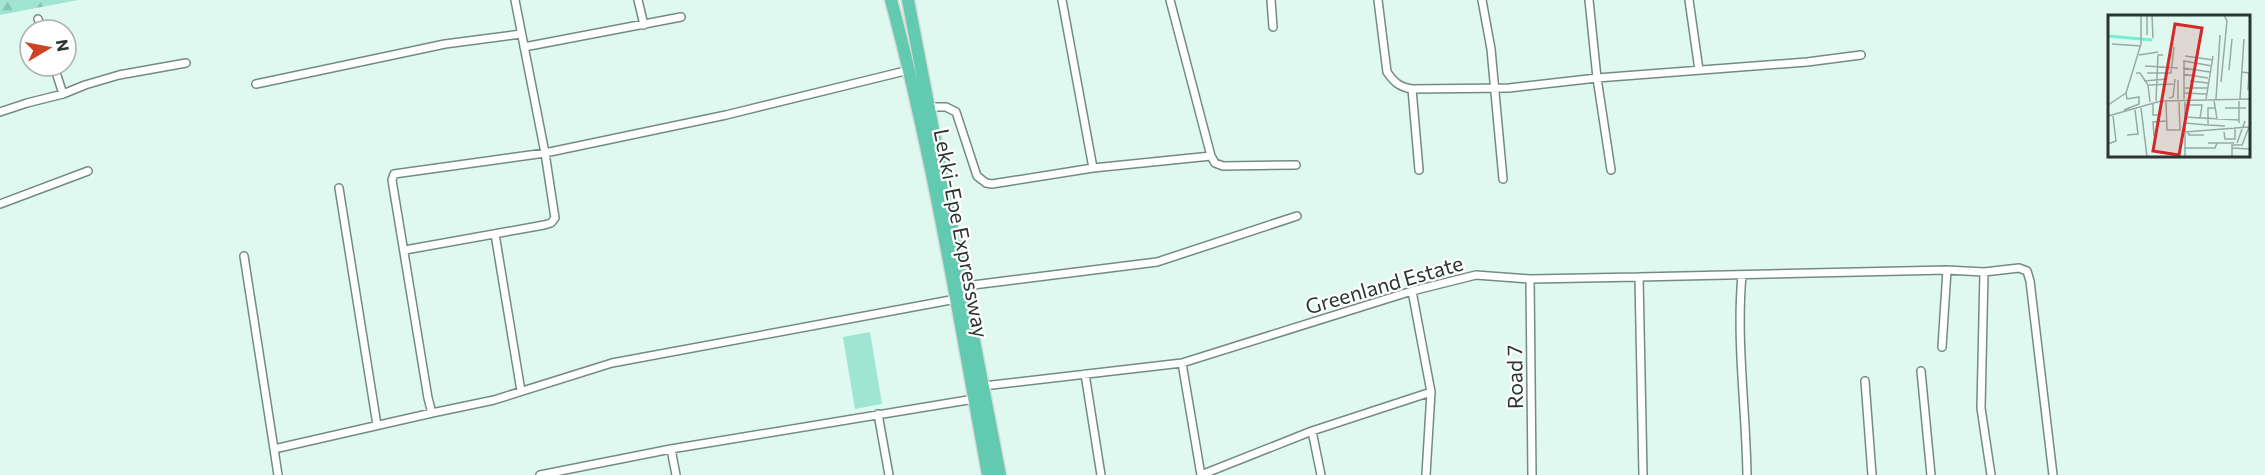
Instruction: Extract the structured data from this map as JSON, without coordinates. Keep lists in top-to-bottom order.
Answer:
{
  "streets": {
    "highway": ["Lekki-Epe Expressway"],
    "street": ["Greenland Estate", "Road 7"]
  },
  "crossings": [
    ["Lekki-Epe Expressway", "Greenland Estate"],
    ["Greenland Estate", "Road 7"]
  ],
  "north": "right"
}
